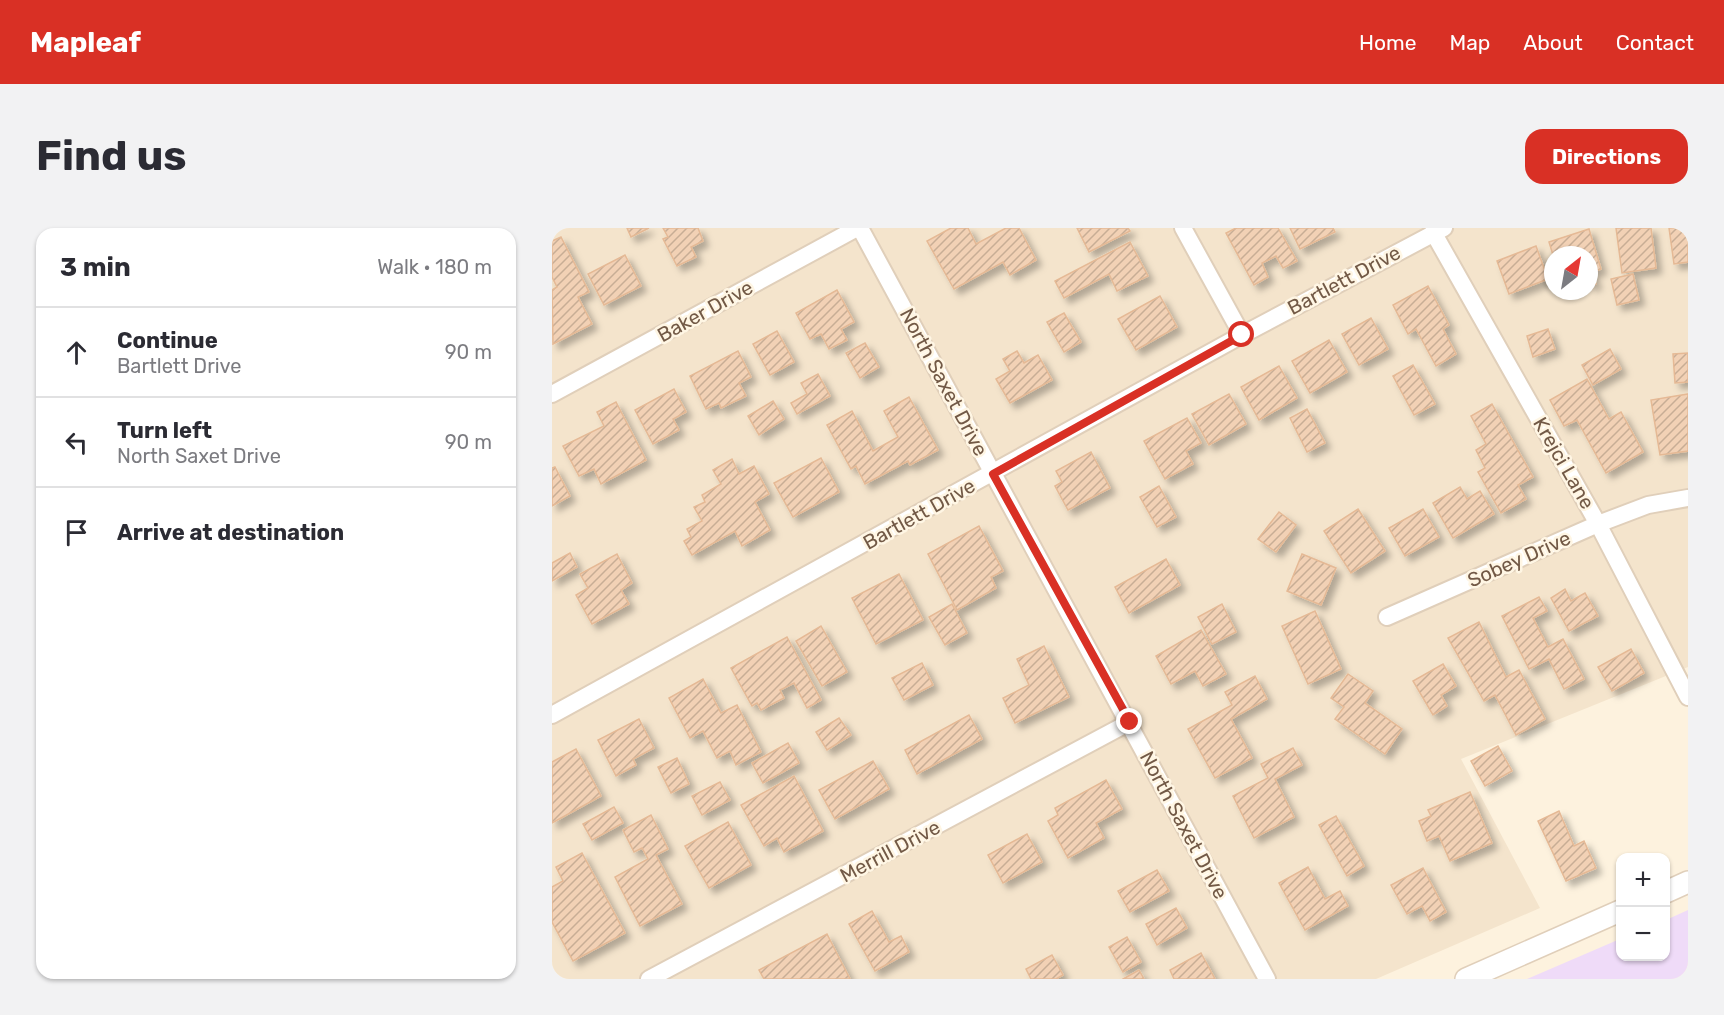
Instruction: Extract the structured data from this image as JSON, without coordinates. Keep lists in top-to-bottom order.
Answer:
{
  "streets": {
    "street": [
      "Bartlett Drive",
      "Baker Drive",
      "North Saxet Drive",
      "Krejci Lane",
      "Sobey Drive",
      "Merrill Drive"
    ]
  },
  "crossings": [
    ["Bartlett Drive", "North Saxet Drive"],
    ["Bartlett Drive", "Krejci Lane"],
    ["Baker Drive", "North Saxet Drive"],
    ["North Saxet Drive", "Merrill Drive"],
    ["Krejci Lane", "Sobey Drive"]
  ],
  "north": "top right",
  "page": {
    "header": "Mapleaf",
    "nav": [
      "Home",
      "Map",
      "About",
      "Contact"
    ],
    "buttons": "Directions",
    "title": "Find us",
    "heading": ["3 min", "Walk · 180 m"],
    "list": [
      ["Continue", "Bartlett Drive", "90 m"],
      ["Turn left", "North Saxet Drive", "90 m"],
      "Arrive at destination"
    ],
    "map_buttons": ["+", "−"]
  }
}
